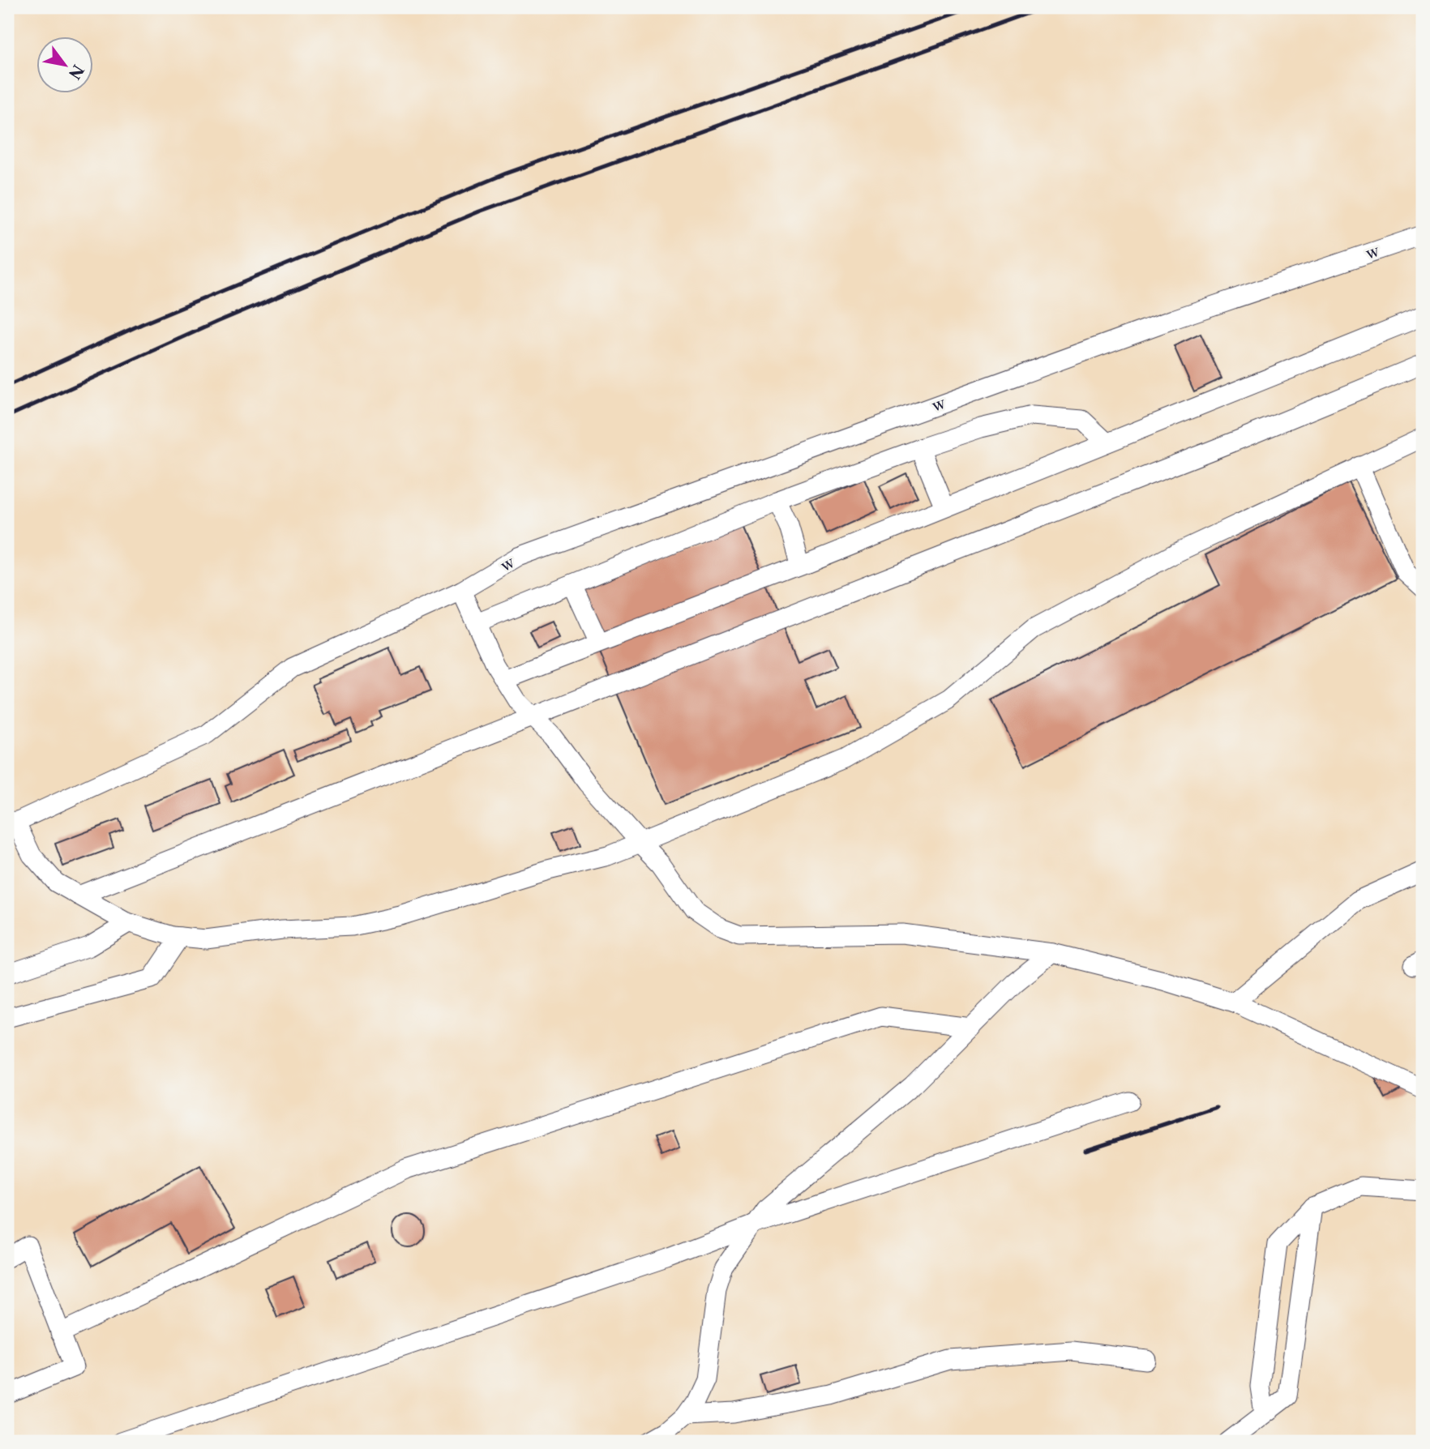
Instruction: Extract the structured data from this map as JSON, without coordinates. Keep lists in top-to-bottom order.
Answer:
{
  "streets": {
    "lane": ["w"]
  },
  "north": "bottom right"
}
